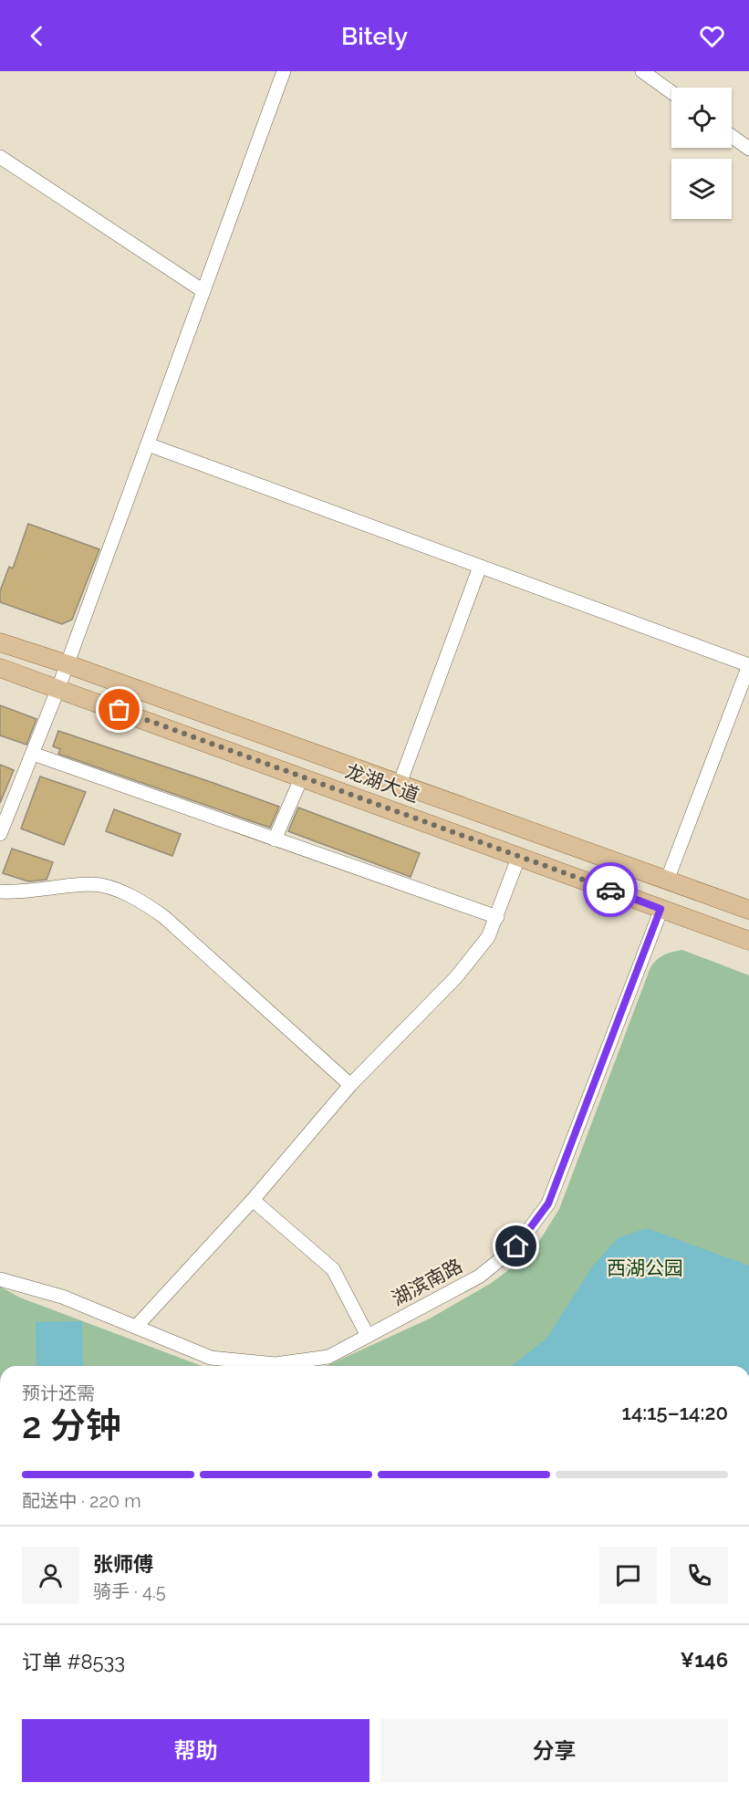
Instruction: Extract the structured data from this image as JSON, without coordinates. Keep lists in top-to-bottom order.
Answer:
{
  "streets": {
    "main road": ["龙湖大道"],
    "street": ["湖滨南路"]
  },
  "crossings": [
    ["龙湖大道", "湖滨南路"]
  ],
  "parks": ["西湖公园"],
  "page": {
    "header": "Bitely",
    "heading": ["2 分钟", "预计还需", "14:15–14:20"],
    "panel": [
      "张师傅",
      "骑手 · 4.5",
      "订单 #8533",
      "¥146"
    ],
    "bar": "配送中 · 220 m",
    "buttons": ["帮助", "分享"]
  }
}
